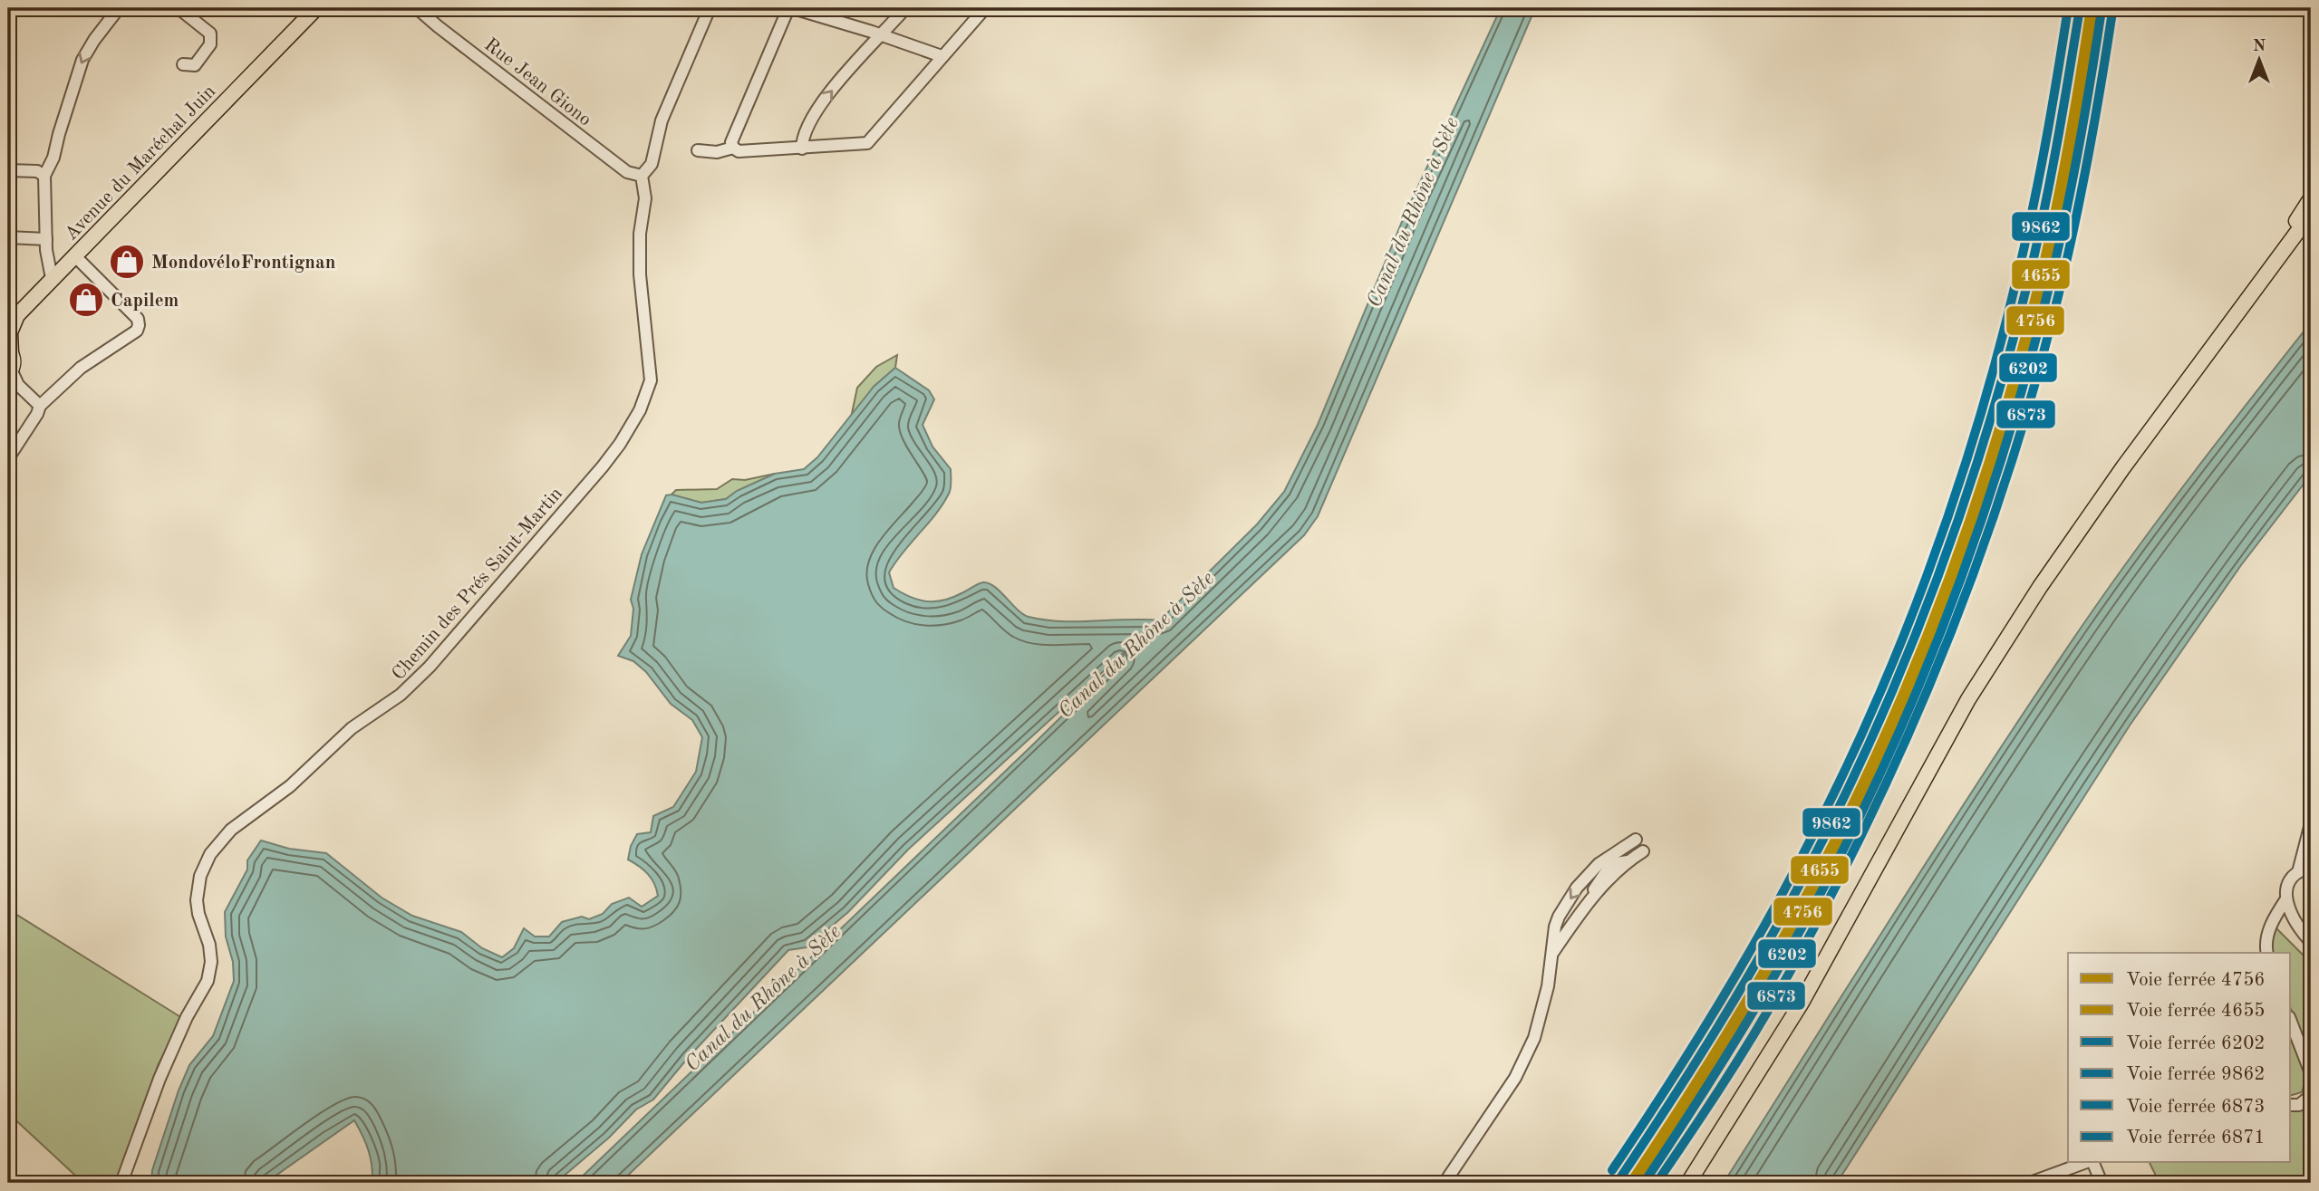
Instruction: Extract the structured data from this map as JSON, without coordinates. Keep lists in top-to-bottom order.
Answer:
{
  "streets": {
    "main road": ["Avenue du Maréchal Juin"],
    "street": ["Rue Jean Giono", "Chemin des Prés Saint-Martin"]
  },
  "crossings": [
    ["Rue Jean Giono", "Chemin des Prés Saint-Martin"]
  ],
  "water": ["Canal du Rhône à Sète"],
  "places": {
    "shop": ["MondovéloFrontignan", "Capilem"]
  },
  "lines": [
    "rail line 4756",
    "rail line 4655",
    "rail line 9862",
    "rail line 6871",
    "rail line 6202",
    "rail line 6873"
  ],
  "legend": [
    "Voie ferrée 4756",
    "Voie ferrée 4655",
    "Voie ferrée 6202",
    "Voie ferrée 9862",
    "Voie ferrée 6873",
    "Voie ferrée 6871"
  ],
  "north": "top"
}
